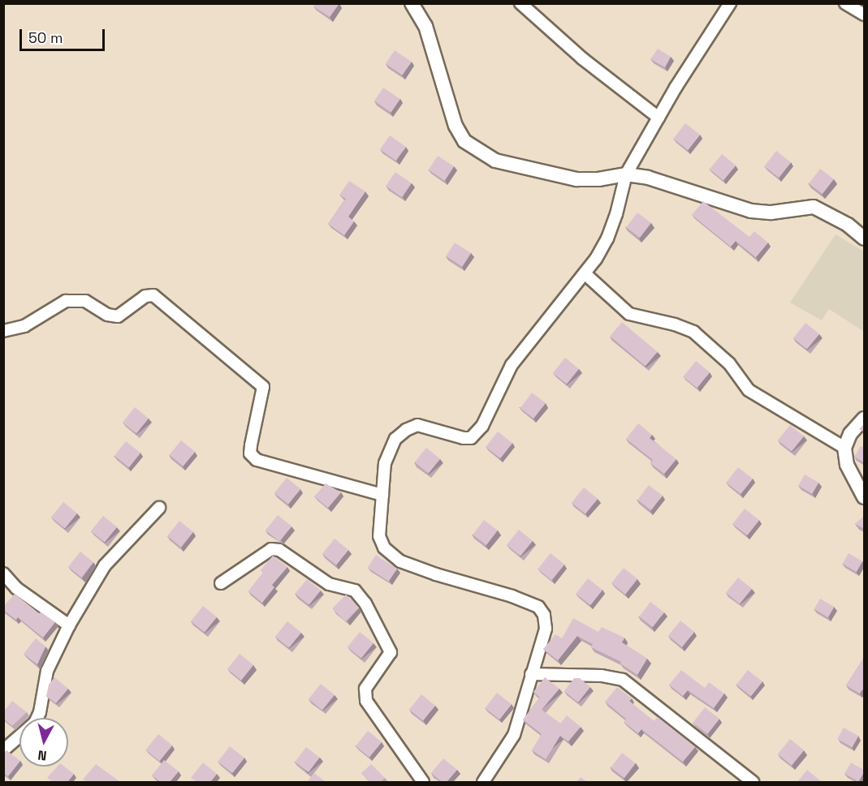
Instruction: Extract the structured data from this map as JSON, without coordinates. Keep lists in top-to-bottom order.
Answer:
{
  "scale_bar": "50 m",
  "north": "bottom"
}
